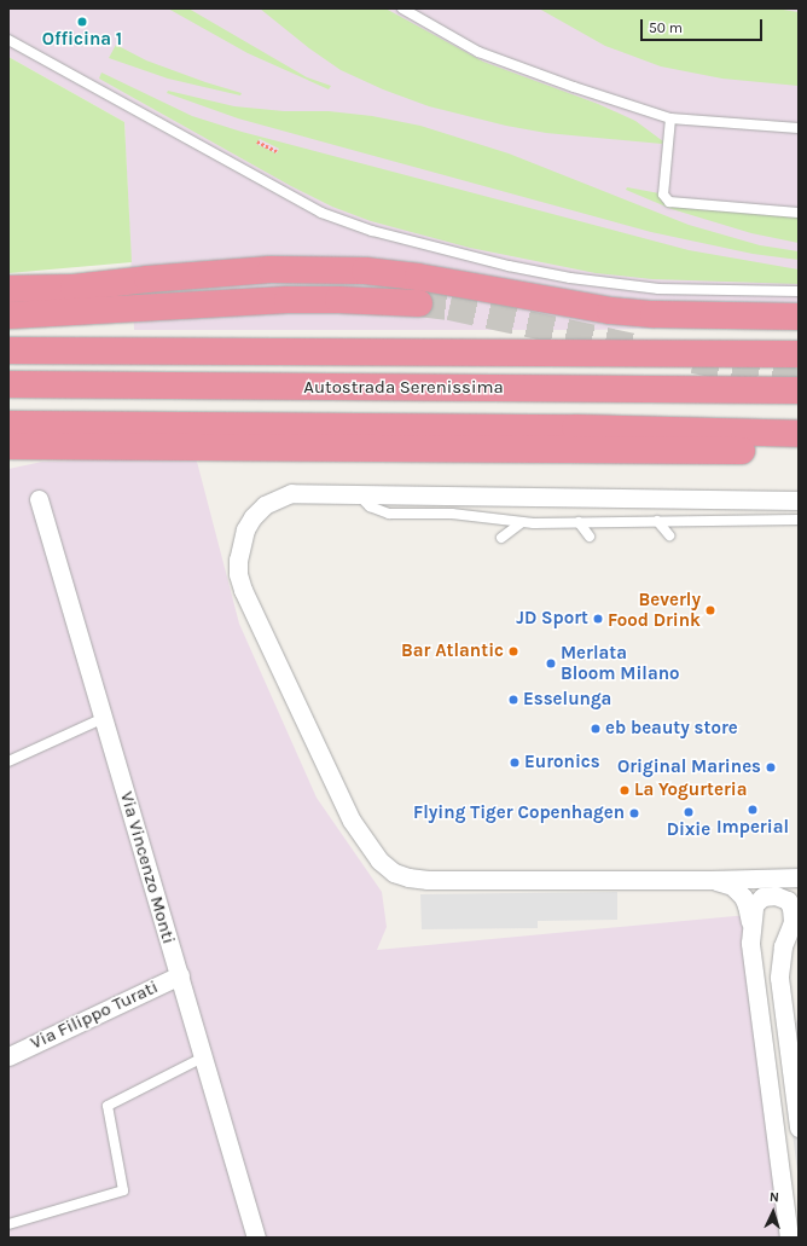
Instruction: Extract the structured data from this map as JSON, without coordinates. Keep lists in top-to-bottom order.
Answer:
{
  "streets": {
    "highway": ["Autostrada Serenissima"],
    "street": ["Via Vincenzo Monti", "Via Filippo Turati"]
  },
  "crossings": [
    ["Via Vincenzo Monti", "Via Filippo Turati"]
  ],
  "places": [
    "Officina 1",
    "Beverly Food Drink",
    "JD Sport",
    "Bar Atlantic",
    "Merlata Bloom Milano",
    "Esselunga",
    "eb beauty store",
    "Euronics",
    "Original Marines",
    "La Yogurteria",
    "Imperial",
    "Dixie",
    "Flying Tiger Copenhagen"
  ],
  "scale_bar": "50 m",
  "north": "top"
}
